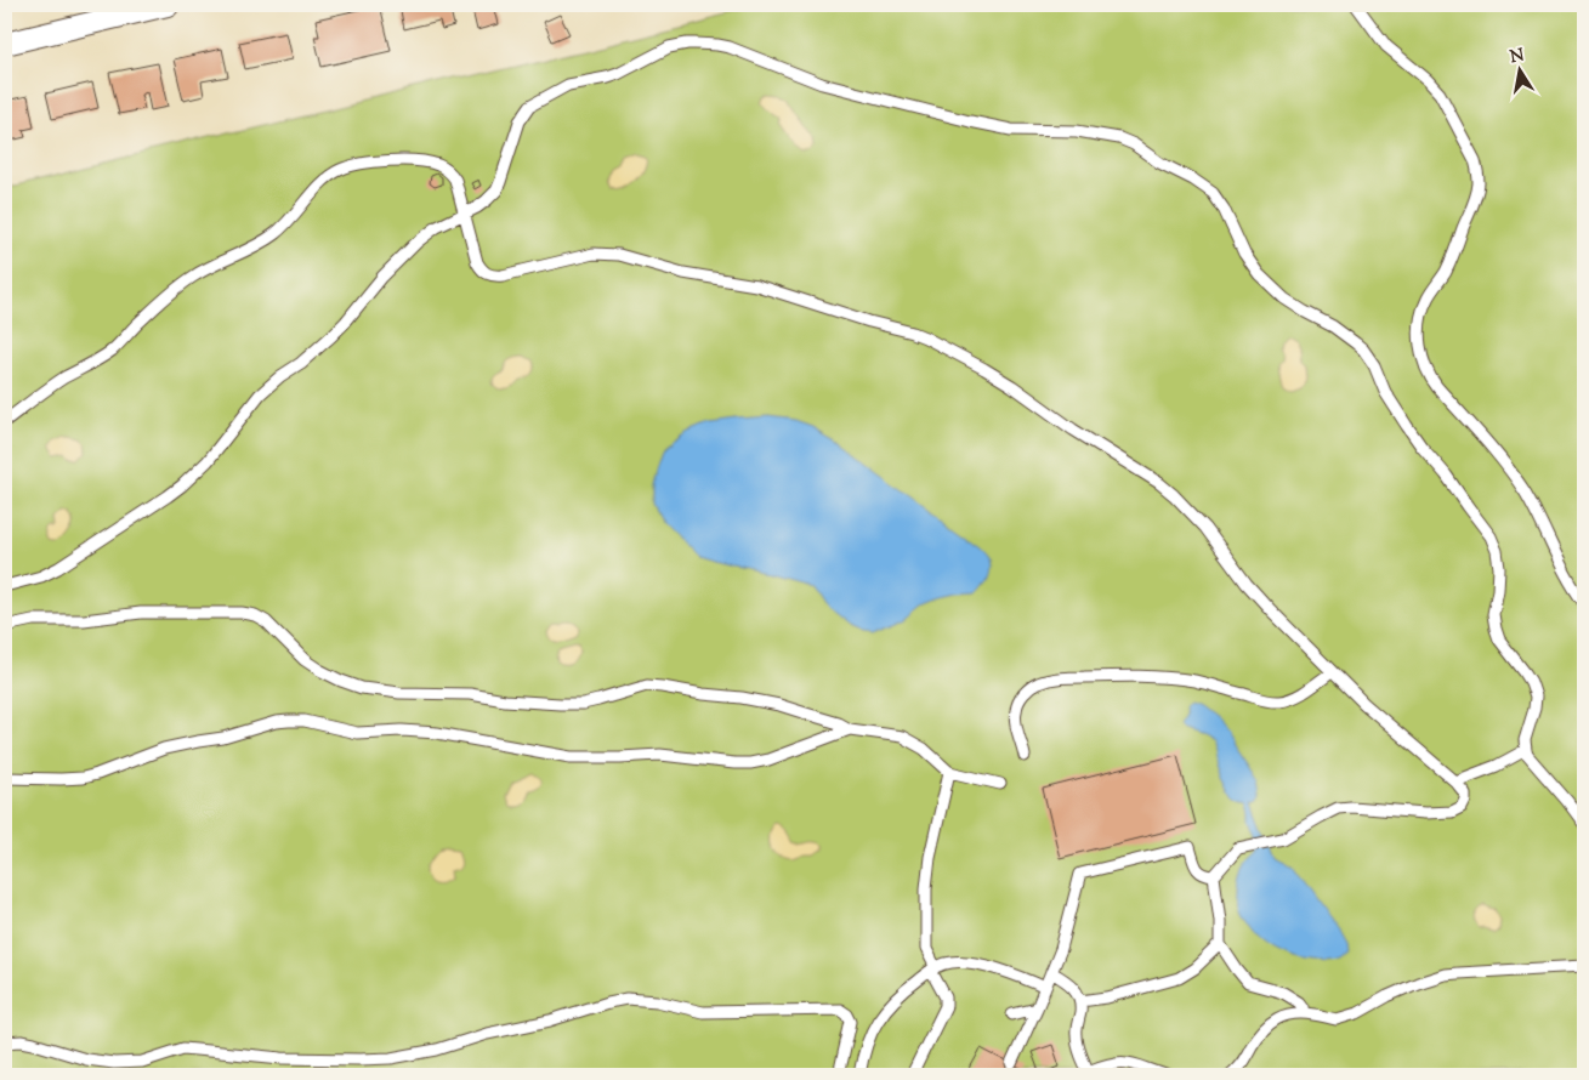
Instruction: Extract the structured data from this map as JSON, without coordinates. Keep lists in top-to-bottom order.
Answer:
{
  "north": "top"
}
